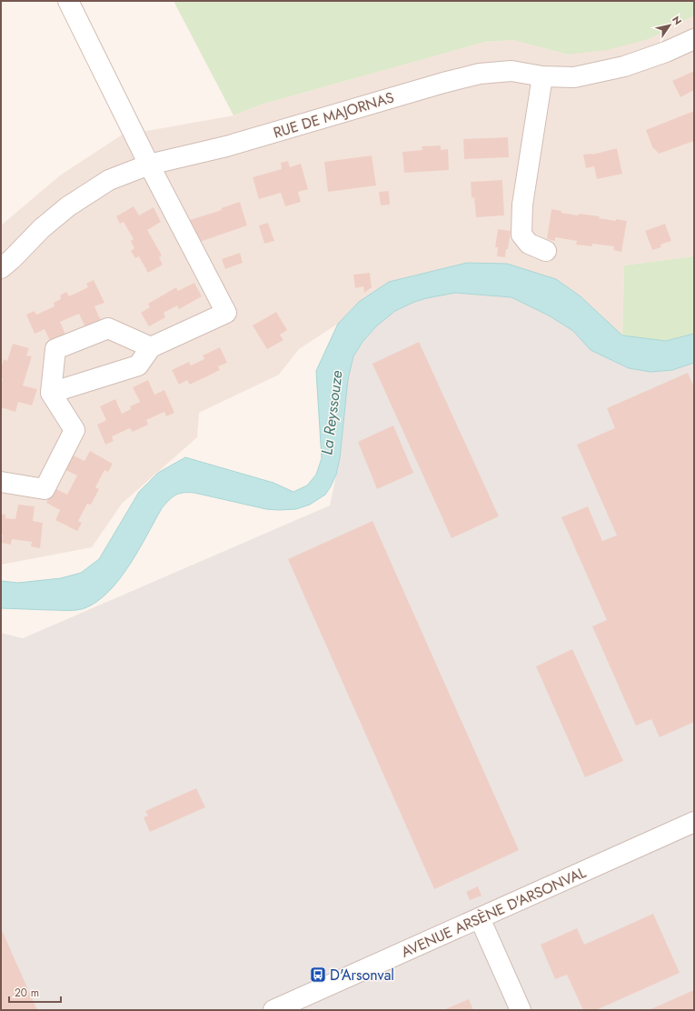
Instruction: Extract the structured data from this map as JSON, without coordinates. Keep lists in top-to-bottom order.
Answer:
{
  "streets": {
    "street": ["RUE DE MAJORNAS", "AVENUE ARSÈNE D'ARSONVAL"]
  },
  "water": ["La Reyssouze"],
  "places": {
    "bus stop": ["D'Arsonval"]
  },
  "scale_bar": "20 m",
  "north": "top right"
}
